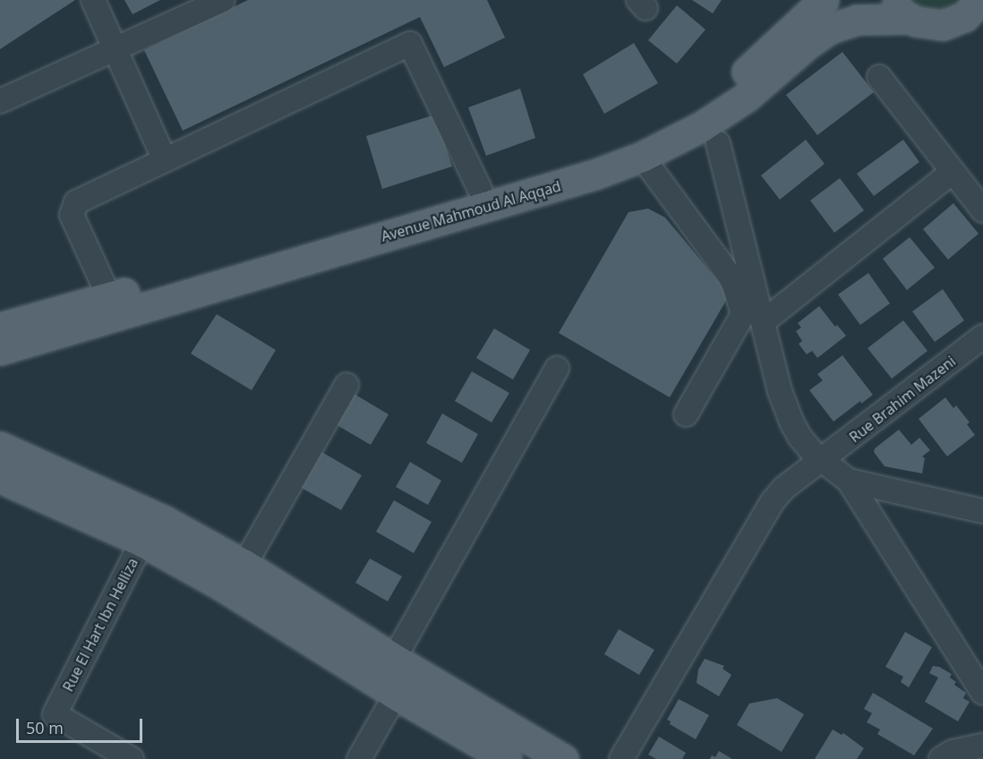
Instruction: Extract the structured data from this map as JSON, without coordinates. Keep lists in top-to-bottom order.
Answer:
{
  "streets": {
    "main road": ["Avenue Mahmoud Al Aqqad"],
    "street": ["Rue Brahim Mazeni", "Rue El Hart Ibn Helliza"]
  },
  "scale_bar": "50 m"
}
